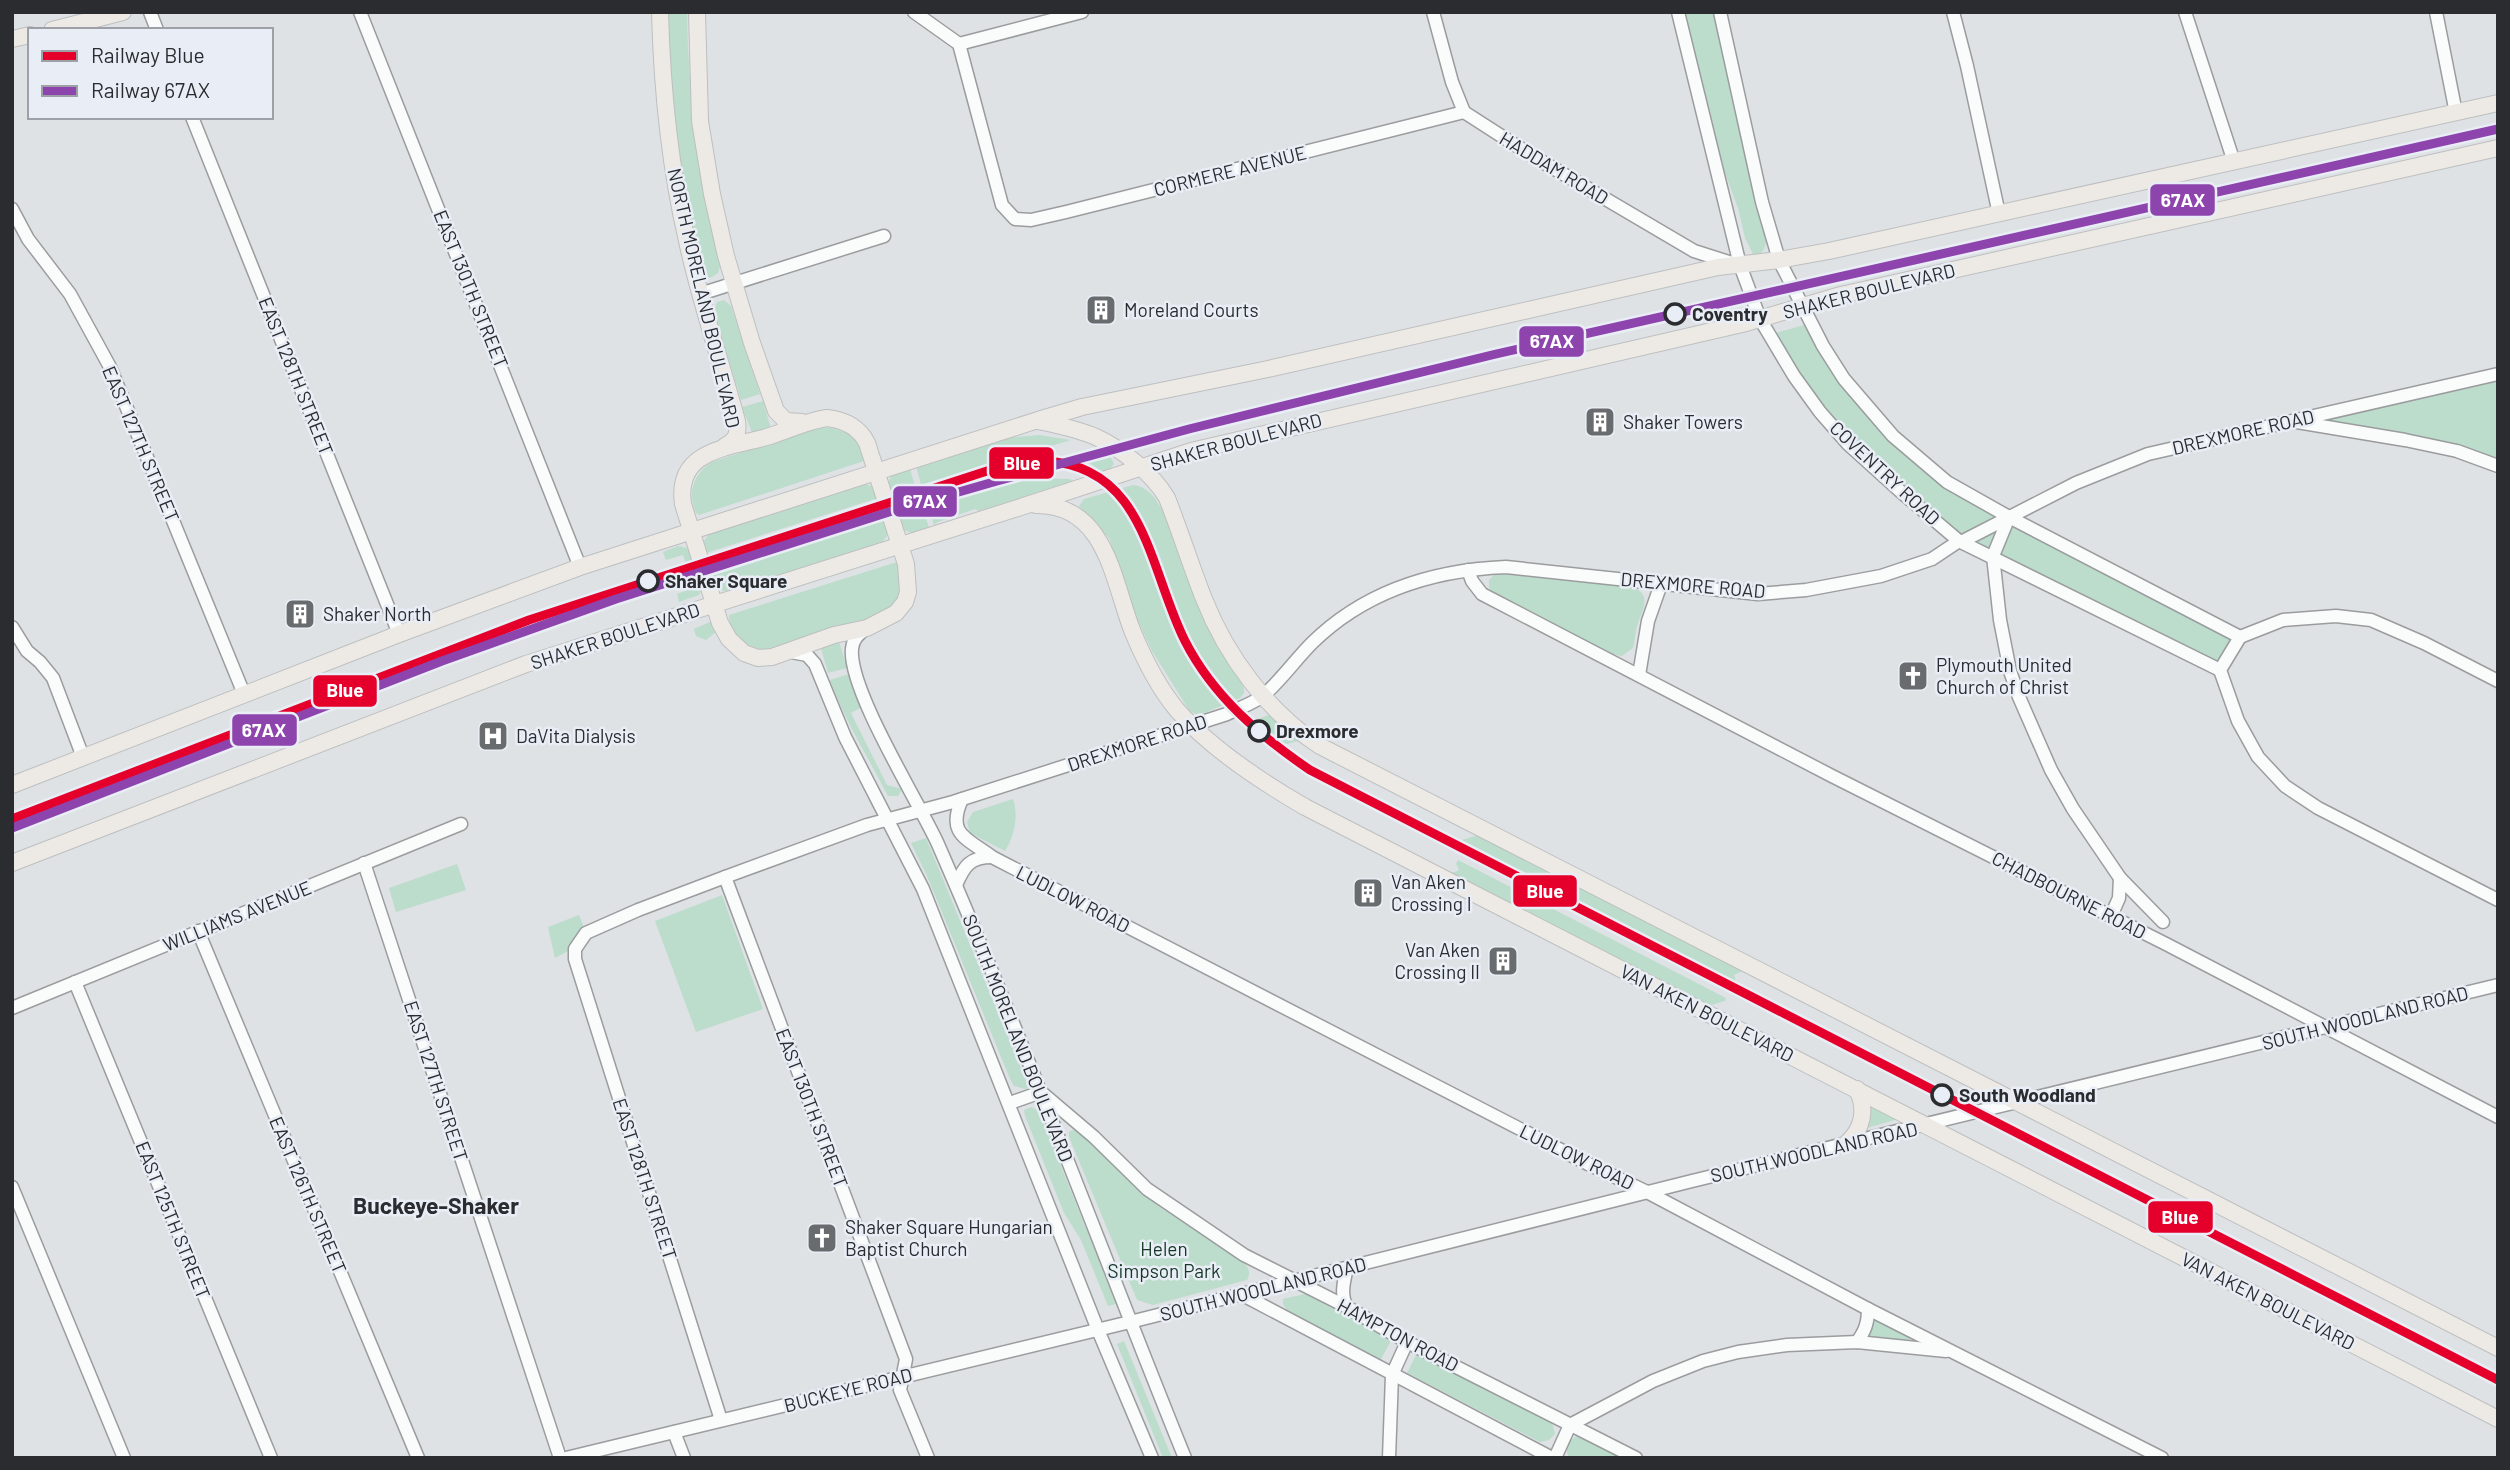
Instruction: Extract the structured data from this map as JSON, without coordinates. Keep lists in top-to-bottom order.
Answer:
{
  "streets": {
    "main road": ["SHAKER BOULEVARD", "NORTH MORELAND BOULEVARD", "VAN AKEN BOULEVARD"],
    "street": [
      "HADDAM ROAD",
      "CORMERE AVENUE",
      "EAST 130TH STREET",
      "EAST 128TH STREET",
      "DREXMORE ROAD",
      "EAST 127TH STREET",
      "COVENTRY ROAD",
      "CHADBOURNE ROAD",
      "LUDLOW ROAD",
      "WILLIAMS AVENUE",
      "SOUTH WOODLAND ROAD",
      "SOUTH MORELAND BOULEVARD",
      "EAST 126TH STREET",
      "EAST 125TH STREET",
      "HAMPTON ROAD",
      "BUCKEYE ROAD"
    ]
  },
  "crossings": [
    ["HADDAM ROAD", "CORMERE AVENUE"],
    ["HADDAM ROAD", "COVENTRY ROAD"],
    ["EAST 130TH STREET", "DREXMORE ROAD"],
    ["EAST 130TH STREET", "BUCKEYE ROAD"],
    ["SHAKER BOULEVARD", "COVENTRY ROAD"],
    ["SHAKER BOULEVARD", "VAN AKEN BOULEVARD"],
    ["EAST 128TH STREET", "DREXMORE ROAD"],
    ["EAST 128TH STREET", "BUCKEYE ROAD"],
    ["DREXMORE ROAD", "COVENTRY ROAD"],
    ["DREXMORE ROAD", "CHADBOURNE ROAD"],
    ["DREXMORE ROAD", "LUDLOW ROAD"],
    ["DREXMORE ROAD", "VAN AKEN BOULEVARD"],
    ["DREXMORE ROAD", "SOUTH MORELAND BOULEVARD"],
    ["EAST 127TH STREET", "WILLIAMS AVENUE"],
    ["CHADBOURNE ROAD", "SOUTH WOODLAND ROAD"],
    ["LUDLOW ROAD", "SOUTH WOODLAND ROAD"],
    ["WILLIAMS AVENUE", "EAST 126TH STREET"],
    ["WILLIAMS AVENUE", "EAST 125TH STREET"],
    ["VAN AKEN BOULEVARD", "SOUTH WOODLAND ROAD"],
    ["SOUTH WOODLAND ROAD", "SOUTH MORELAND BOULEVARD"],
    ["SOUTH WOODLAND ROAD", "HAMPTON ROAD"],
    ["SOUTH WOODLAND ROAD", "BUCKEYE ROAD"],
    ["SOUTH MORELAND BOULEVARD", "HAMPTON ROAD"],
    ["SOUTH MORELAND BOULEVARD", "BUCKEYE ROAD"]
  ],
  "districts": ["Buckeye-Shaker"],
  "parks": ["Helen Simpson Park"],
  "places": {
    "building": [
      "Moreland Courts",
      "Shaker Towers",
      "Shaker North",
      "Van Aken Crossing I",
      "Van Aken Crossing II"
    ],
    "other": [
      "Coventry",
      "Shaker Square",
      "Drexmore",
      "South Woodland"
    ],
    "church": ["Plymouth United Church of Christ", "Shaker Square Hungarian Baptist Church"],
    "hospital": ["DaVita Dialysis"]
  },
  "lines": ["rail line 67AX", "rail line Blue"],
  "legend": ["Railway Blue", "Railway 67AX"]
}
